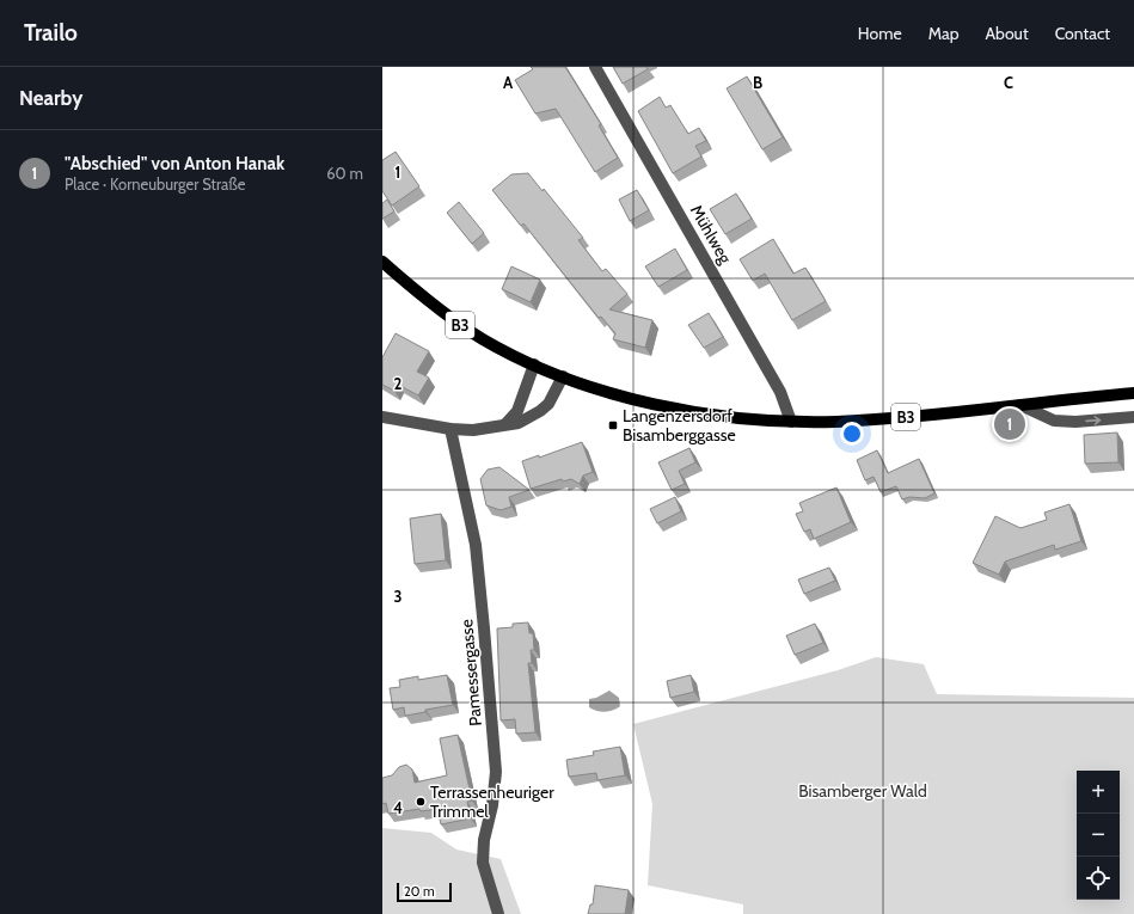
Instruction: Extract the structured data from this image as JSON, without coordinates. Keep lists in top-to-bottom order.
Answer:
{
  "streets": {
    "main road": ["B3"],
    "street": ["Mühlweg", "Pamessergasse"]
  },
  "crossings": [
    ["Mühlweg", "B3"]
  ],
  "parks": ["Bisamberger Wald"],
  "places": {
    "transit": ["Langenzersdorf Bisamberggasse"],
    "other": ["Terrassenheuriger Trimmel"]
  },
  "scale_bar": "20 m",
  "page": {
    "header": "Trailo",
    "nav": [
      "Home",
      "Map",
      "About",
      "Contact"
    ],
    "heading": "Nearby",
    "list": [
      {
        "mark": "1",
        "name": "\"Abschied\" von Anton Hanak",
        "note": "Place · Korneuburger Straße",
        "value": "60 m"
      }
    ],
    "pins": "1",
    "map_buttons": ["+", "−"],
    "scale": "20 m"
  },
  "grid": {
    "columns": ["A", "B", "C"],
    "rows": [
      "1",
      "2",
      "3",
      "4"
    ]
  }
}
